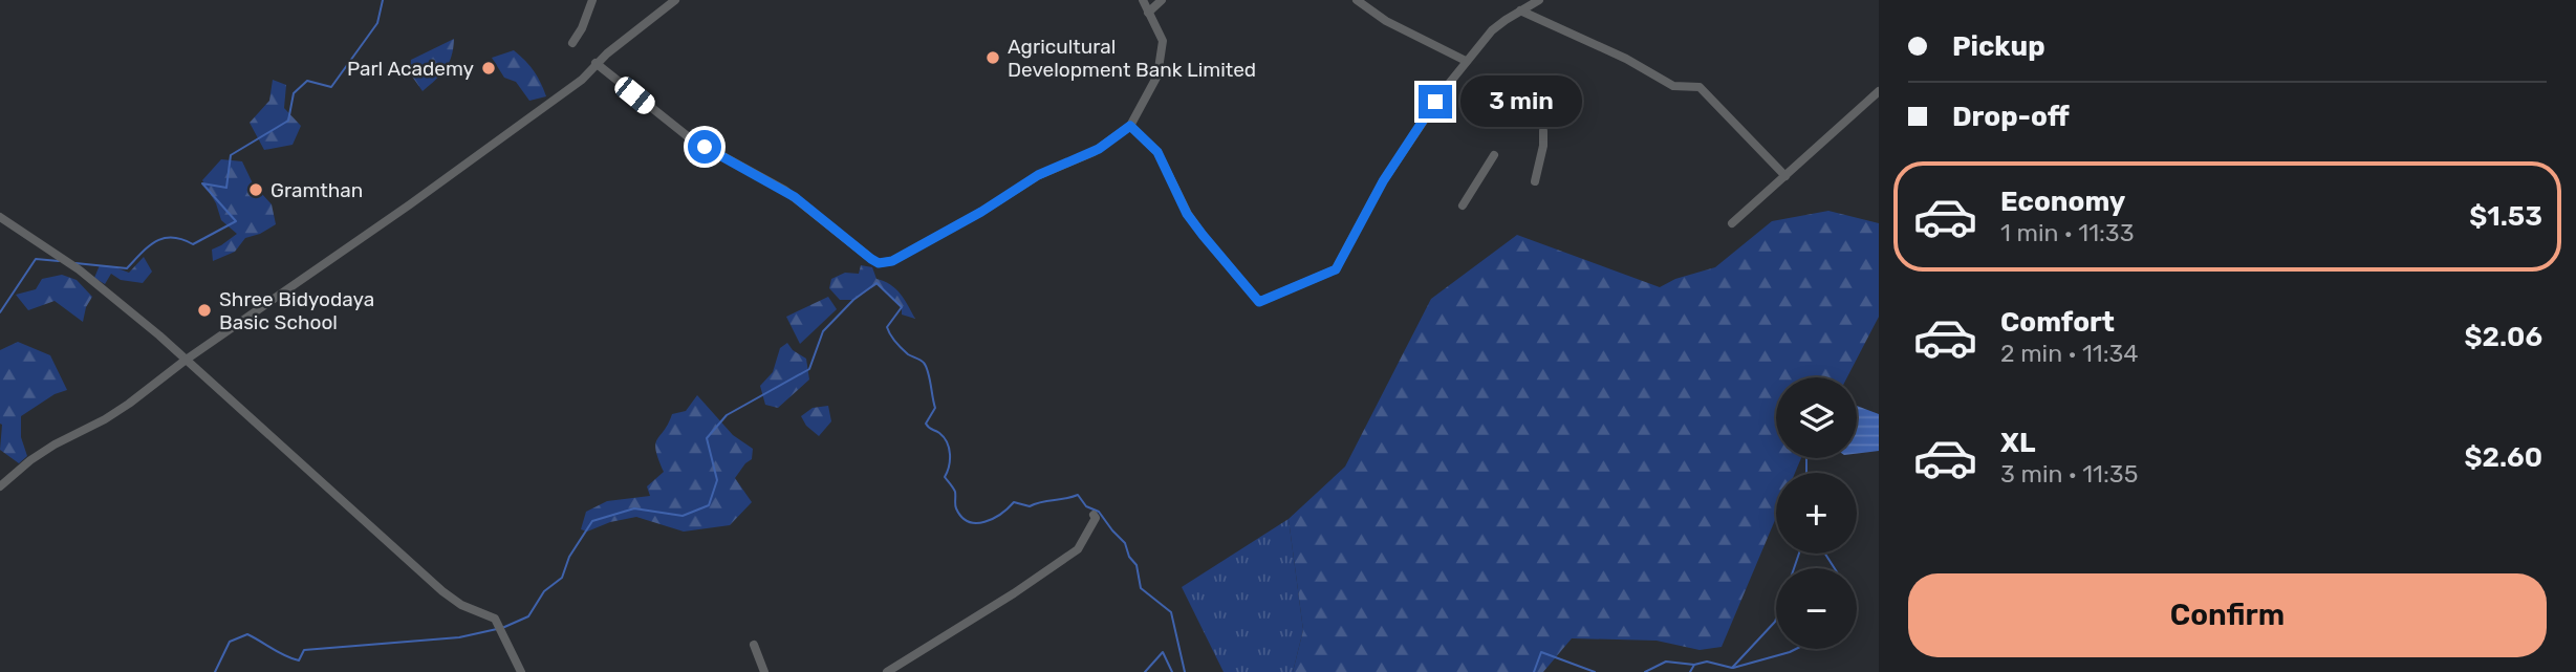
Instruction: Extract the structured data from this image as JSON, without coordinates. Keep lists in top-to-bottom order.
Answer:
{
  "places": [
    "Agricultural Development Bank Limited",
    "Parl Academy",
    "Gramthan",
    "Shree Bidyodaya Basic School"
  ],
  "page": {
    "banner": ["Pickup", "Drop-off"],
    "bubble": "3 min",
    "list": [
      {
        "name": "Economy",
        "note": "1 min · 11:33",
        "value": "$1.53"
      },
      {
        "name": "Comfort",
        "note": "2 min · 11:34",
        "value": "$2.06"
      },
      {
        "name": "XL",
        "note": "3 min · 11:35",
        "value": "$2.60"
      }
    ],
    "map_buttons": ["+", "−"],
    "buttons": "Confirm"
  }
}
